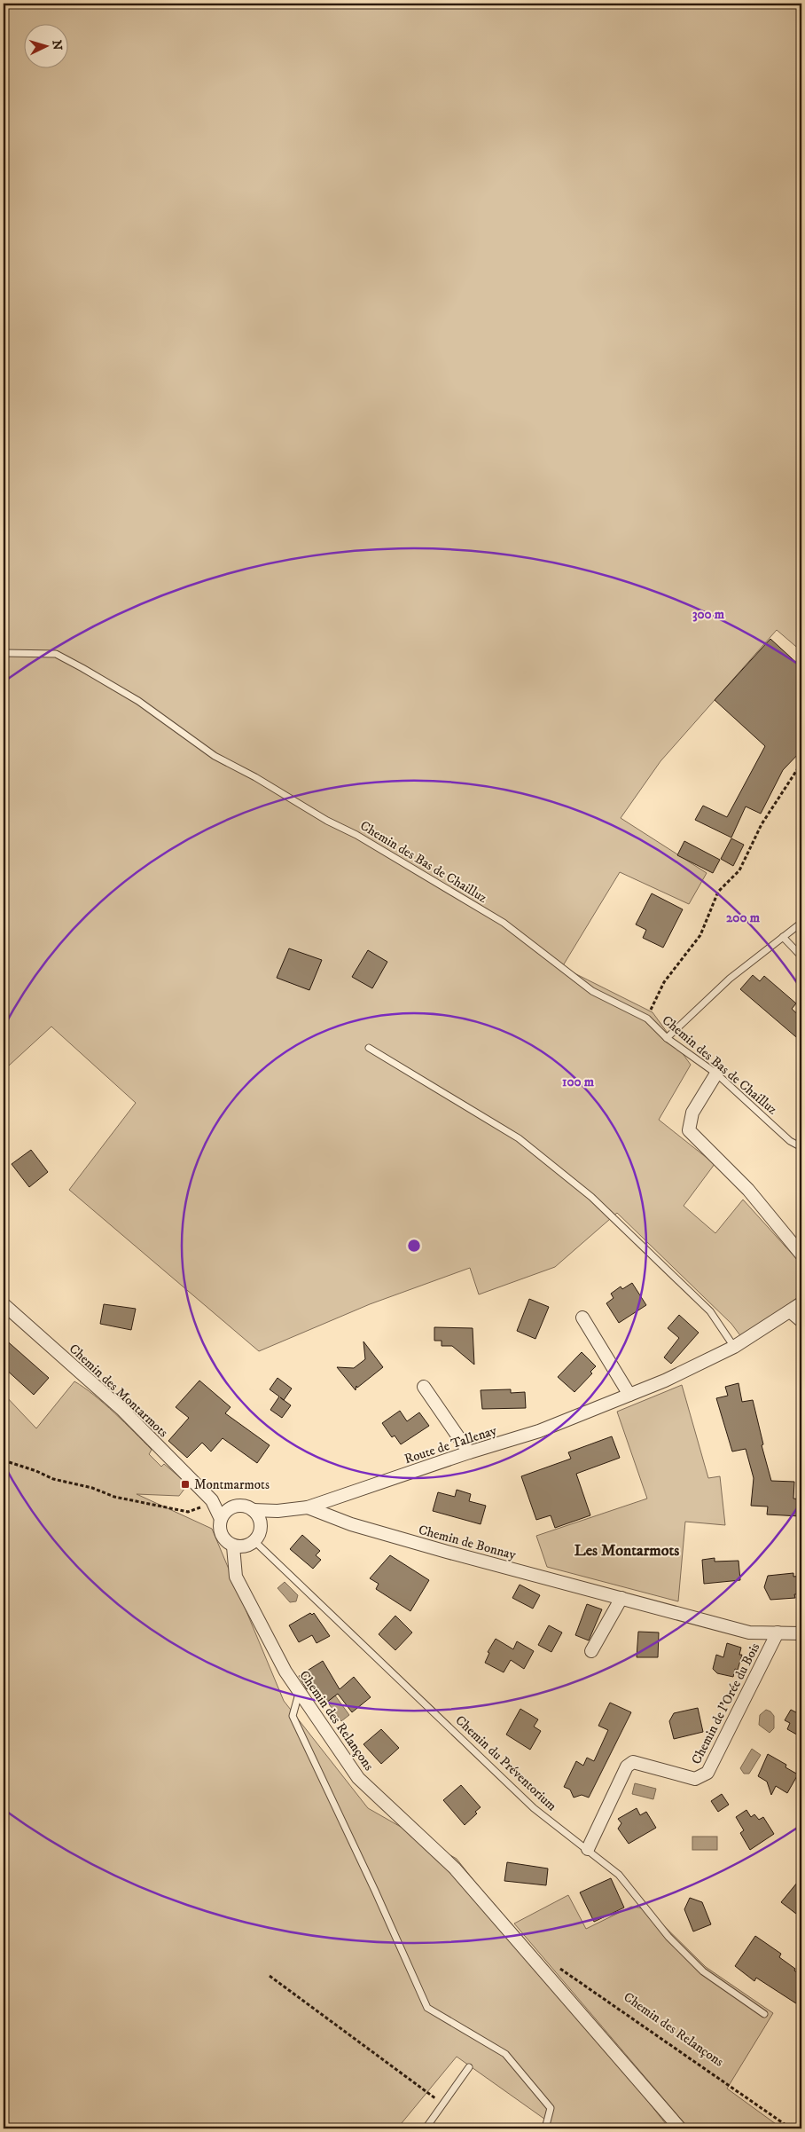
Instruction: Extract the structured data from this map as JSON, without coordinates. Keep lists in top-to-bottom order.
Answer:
{
  "streets": {
    "street": [
      "Chemin des Montarmots",
      "Route de Tallenay",
      "Chemin de Bonnay",
      "Chemin de l’Orée du Bois",
      "Chemin des Relançons"
    ],
    "lane": ["Chemin des Bas de Chailluz", "Chemin du Préventorium"]
  },
  "crossings": [
    ["Chemin des Montarmots", "Route de Tallenay"],
    ["Chemin des Montarmots", "Chemin des Relançons"],
    ["Chemin des Montarmots", "Chemin du Préventorium"],
    ["Route de Tallenay", "Chemin de Bonnay"],
    ["Route de Tallenay", "Chemin des Relançons"],
    ["Route de Tallenay", "Chemin du Préventorium"],
    ["Chemin de Bonnay", "Chemin de l’Orée du Bois"],
    ["Chemin de l’Orée du Bois", "Chemin du Préventorium"],
    ["Chemin des Relançons", "Chemin du Préventorium"]
  ],
  "districts": ["Les Montarmots"],
  "places": {
    "transit": ["Montmarmots"]
  },
  "north": "right",
  "rings": ["300 m", "200 m", "100 m"]
}
